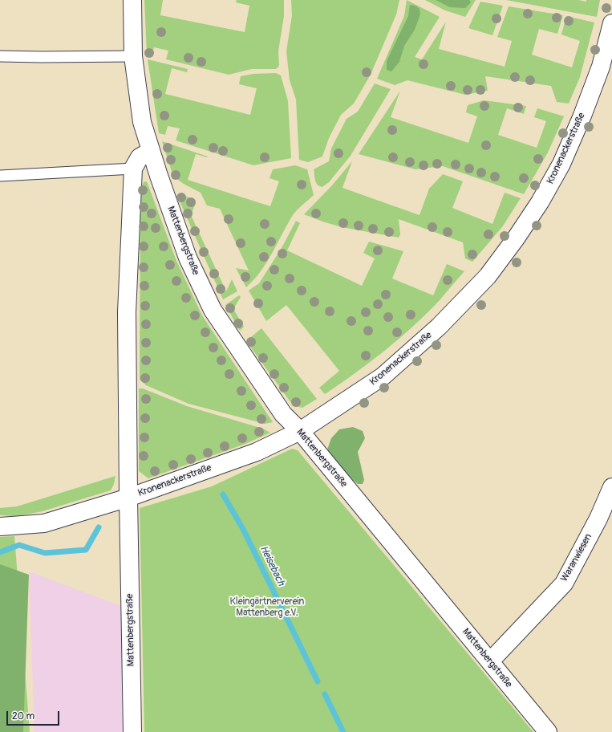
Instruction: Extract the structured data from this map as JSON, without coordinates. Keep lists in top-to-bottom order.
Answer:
{
  "streets": {
    "street": ["Kronenackerstraße", "Mattenbergstraße", "Waranwiesen"]
  },
  "crossings": [
    ["Kronenackerstraße", "Mattenbergstraße"],
    ["Mattenbergstraße", "Waranwiesen"]
  ],
  "water": ["Heisebach"],
  "parks": ["Kleingärtnerverein Mattenberg e.V."],
  "scale_bar": "20 m"
}
